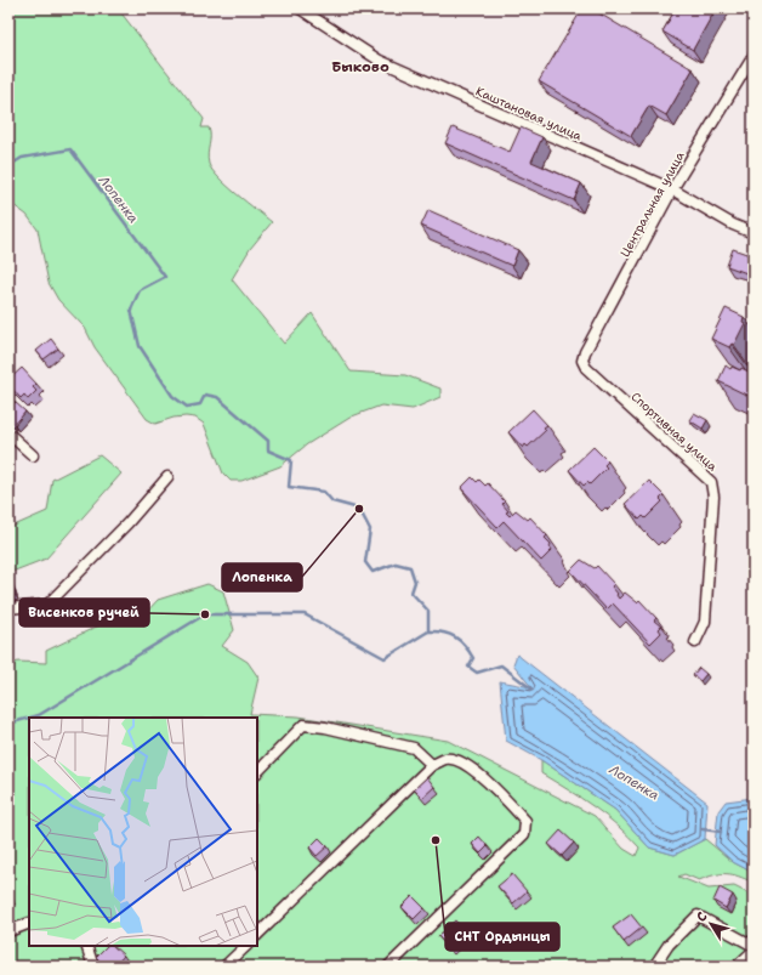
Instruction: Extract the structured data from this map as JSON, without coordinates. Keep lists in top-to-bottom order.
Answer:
{
  "streets": {
    "street": ["Каштановая улица", "Центральная улица", "Спортивная улица"]
  },
  "crossings": [
    ["Каштановая улица", "Центральная улица"],
    ["Центральная улица", "Спортивная улица"]
  ],
  "districts": ["Быково"],
  "water": ["Лопенка"],
  "places": ["Лопенка", "Висенков ручей", "СНТ Ордынцы"],
  "north": "top left"
}
